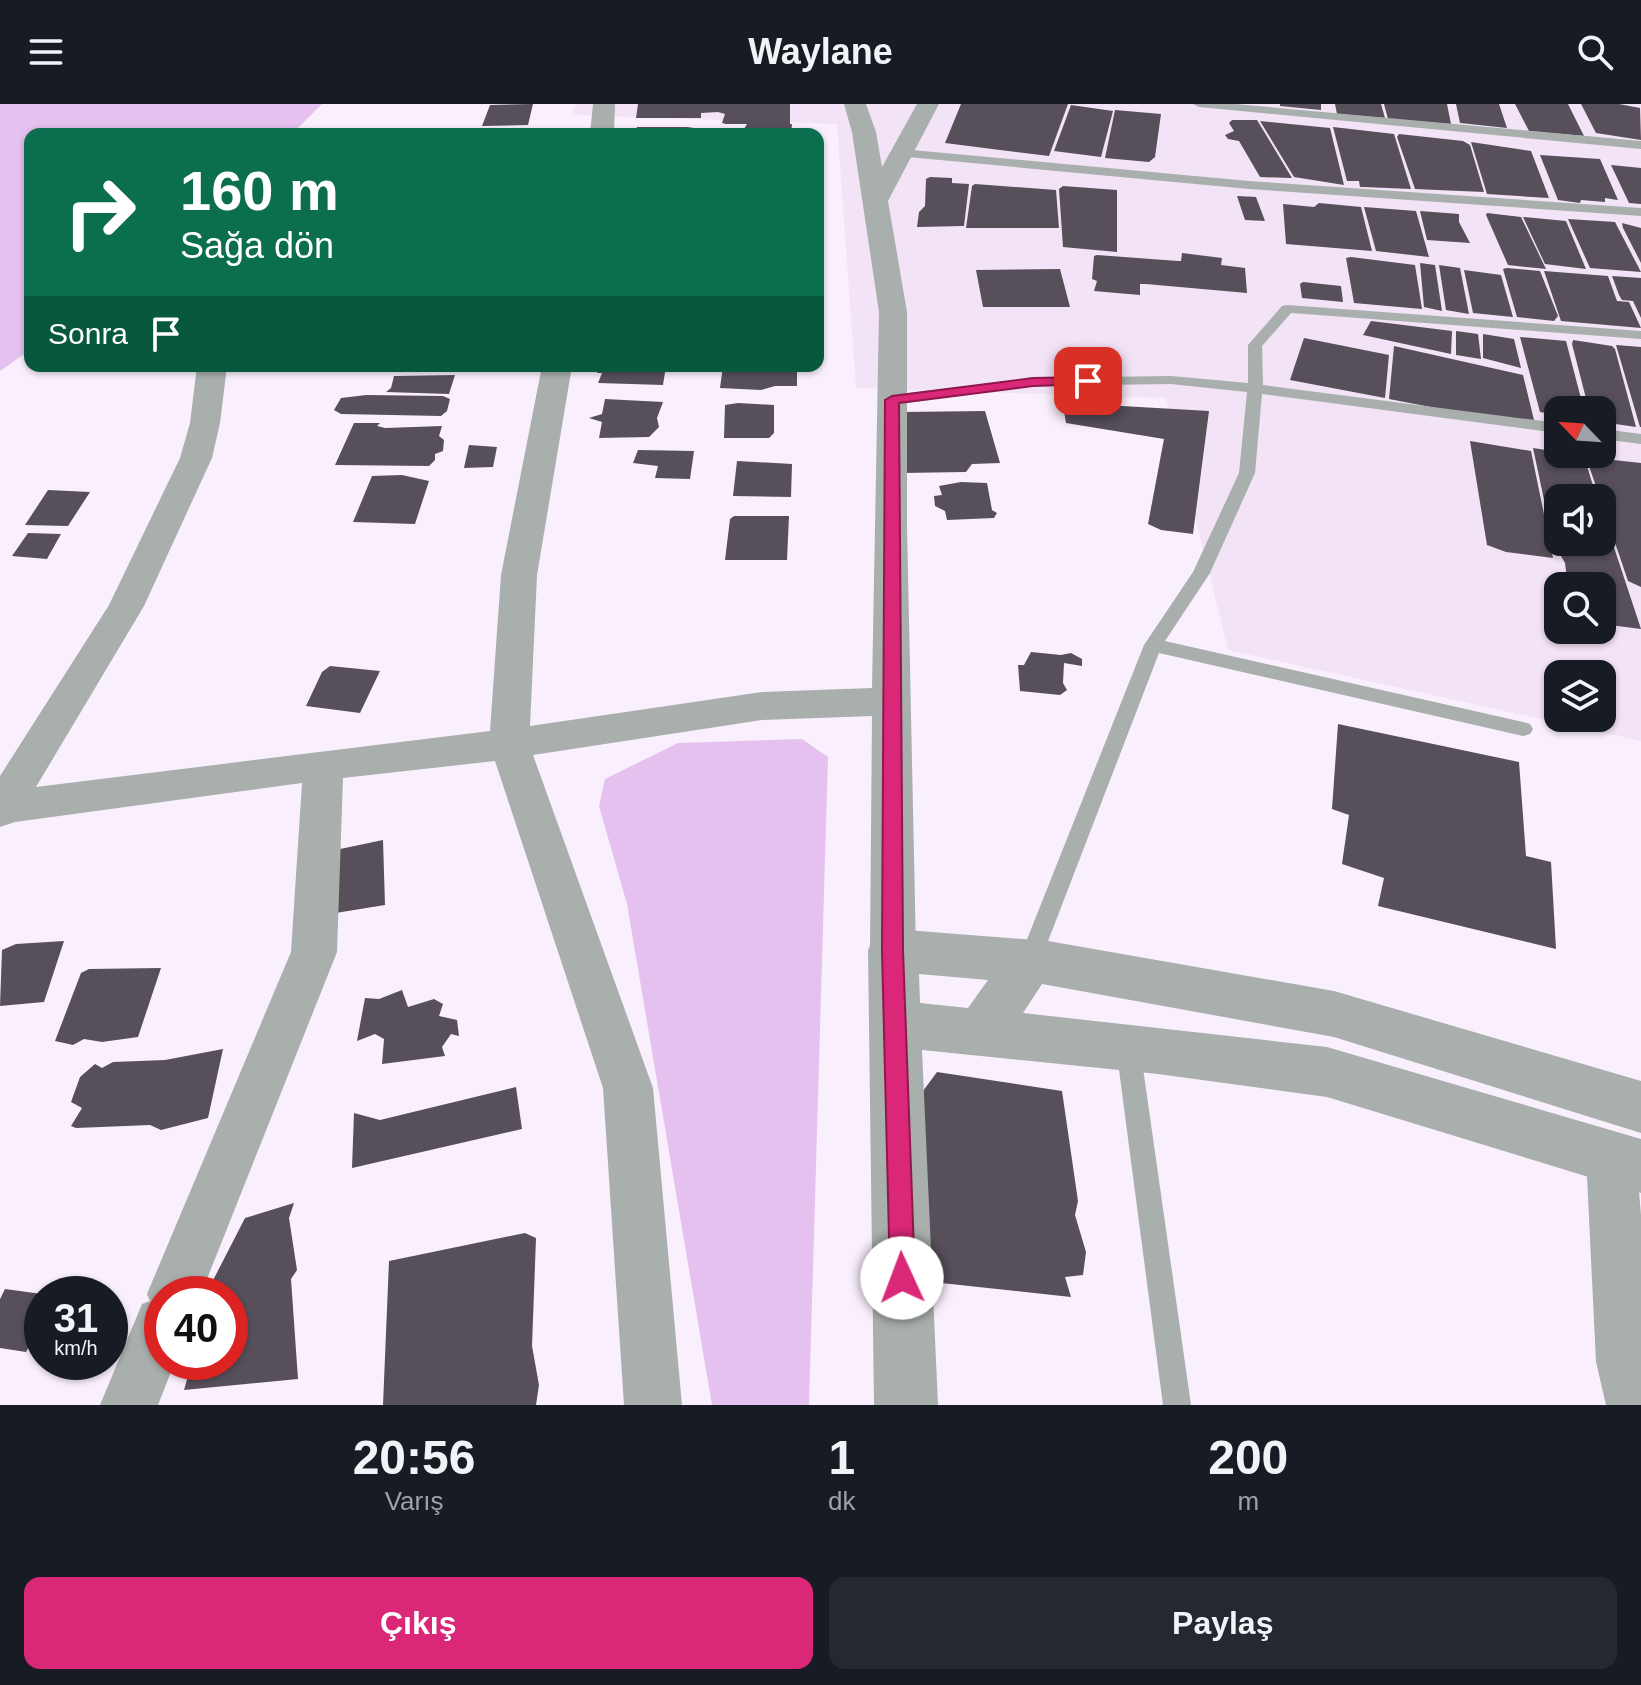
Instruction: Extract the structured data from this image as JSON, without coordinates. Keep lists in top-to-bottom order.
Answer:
{
  "north": "top left",
  "page": {
    "header": "Waylane",
    "turn": ["160 m", "Sağa dön"],
    "then": "Sonra",
    "speed": "31 km/h",
    "limit": "40",
    "eta": [
      "20:56",
      "Varış",
      "1",
      "dk",
      "200",
      "m"
    ],
    "buttons": ["Çıkış", "Paylaş"]
  }
}
